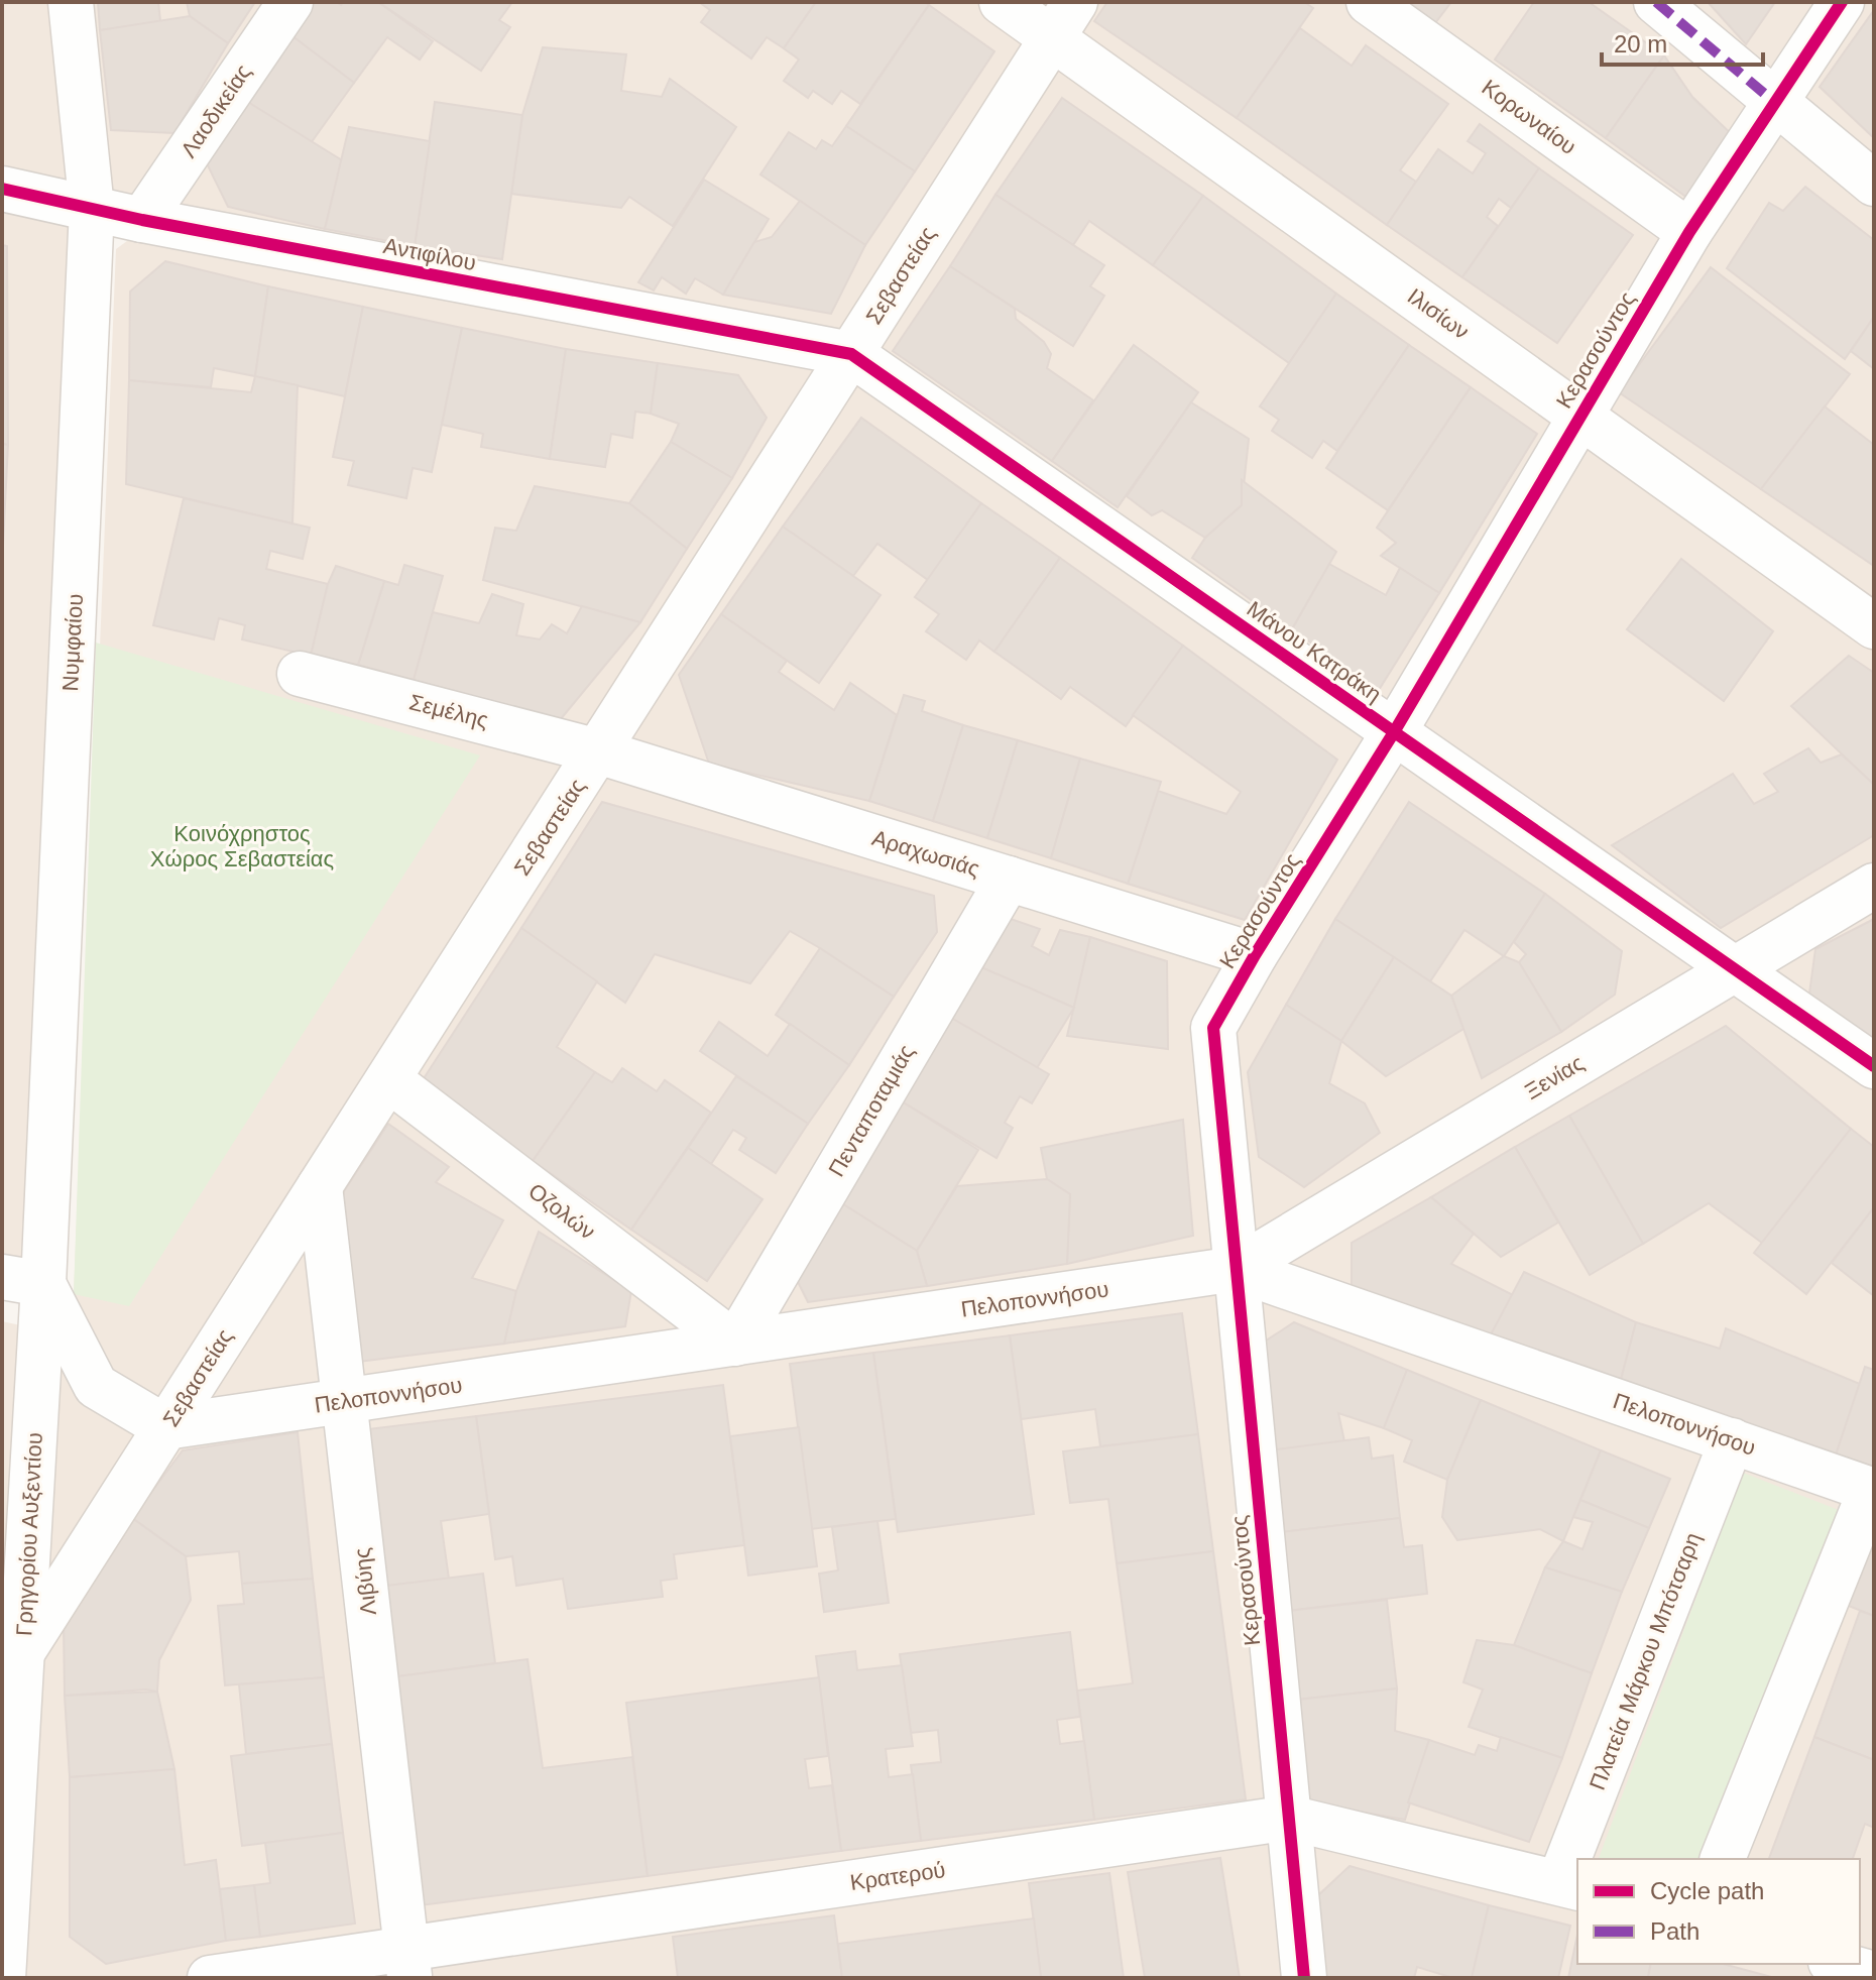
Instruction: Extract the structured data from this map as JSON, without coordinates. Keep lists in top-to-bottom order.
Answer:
{
  "streets": {
    "street": [
      "Λαοδικείας",
      "Κορωναίου",
      "Αντιφίλου",
      "Σεβαστείας",
      "Ιλισίων",
      "Κερασούντος",
      "Νυμφαίου",
      "Μάνου Κατράκη",
      "Σεμέλης",
      "Αραχωσιάς",
      "Ξενίας",
      "Πενταποταμιάς",
      "Οζολών",
      "Πελοποννήσου",
      "Γρηγορίου Αυξεντίου",
      "Λιβύης",
      "Πλατεία Μάρκου Μπότσαρη",
      "Κρατερού"
    ]
  },
  "crossings": [
    ["Λαοδικείας", "Αντιφίλου"],
    ["Κορωναίου", "Κερασούντος"],
    ["Αντιφίλου", "Σεβαστείας"],
    ["Αντιφίλου", "Νυμφαίου"],
    ["Αντιφίλου", "Μάνου Κατράκη"],
    ["Σεβαστείας", "Ιλισίων"],
    ["Σεβαστείας", "Μάνου Κατράκη"],
    ["Σεβαστείας", "Σεμέλης"],
    ["Σεβαστείας", "Αραχωσιάς"],
    ["Σεβαστείας", "Οζολών"],
    ["Σεβαστείας", "Πελοποννήσου"],
    ["Σεβαστείας", "Γρηγορίου Αυξεντίου"],
    ["Σεβαστείας", "Λιβύης"],
    ["Ιλισίων", "Κερασούντος"],
    ["Κερασούντος", "Μάνου Κατράκη"],
    ["Κερασούντος", "Αραχωσιάς"],
    ["Κερασούντος", "Ξενίας"],
    ["Κερασούντος", "Πελοποννήσου"],
    ["Κερασούντος", "Κρατερού"],
    ["Νυμφαίου", "Γρηγορίου Αυξεντίου"],
    ["Μάνου Κατράκη", "Ξενίας"],
    ["Σεμέλης", "Αραχωσιάς"],
    ["Αραχωσιάς", "Πενταποταμιάς"],
    ["Ξενίας", "Πελοποννήσου"],
    ["Πενταποταμιάς", "Οζολών"],
    ["Πενταποταμιάς", "Πελοποννήσου"],
    ["Οζολών", "Πελοποννήσου"],
    ["Πελοποννήσου", "Λιβύης"],
    ["Πελοποννήσου", "Πλατεία Μάρκου Μπότσαρη"],
    ["Λιβύης", "Κρατερού"],
    ["Πλατεία Μάρκου Μπότσαρη", "Κρατερού"]
  ],
  "parks": ["Κοινόχρηστος Χώρος Σεβαστείας"],
  "legend": ["Cycle path", "Path"],
  "scale_bar": "20 m"
}
